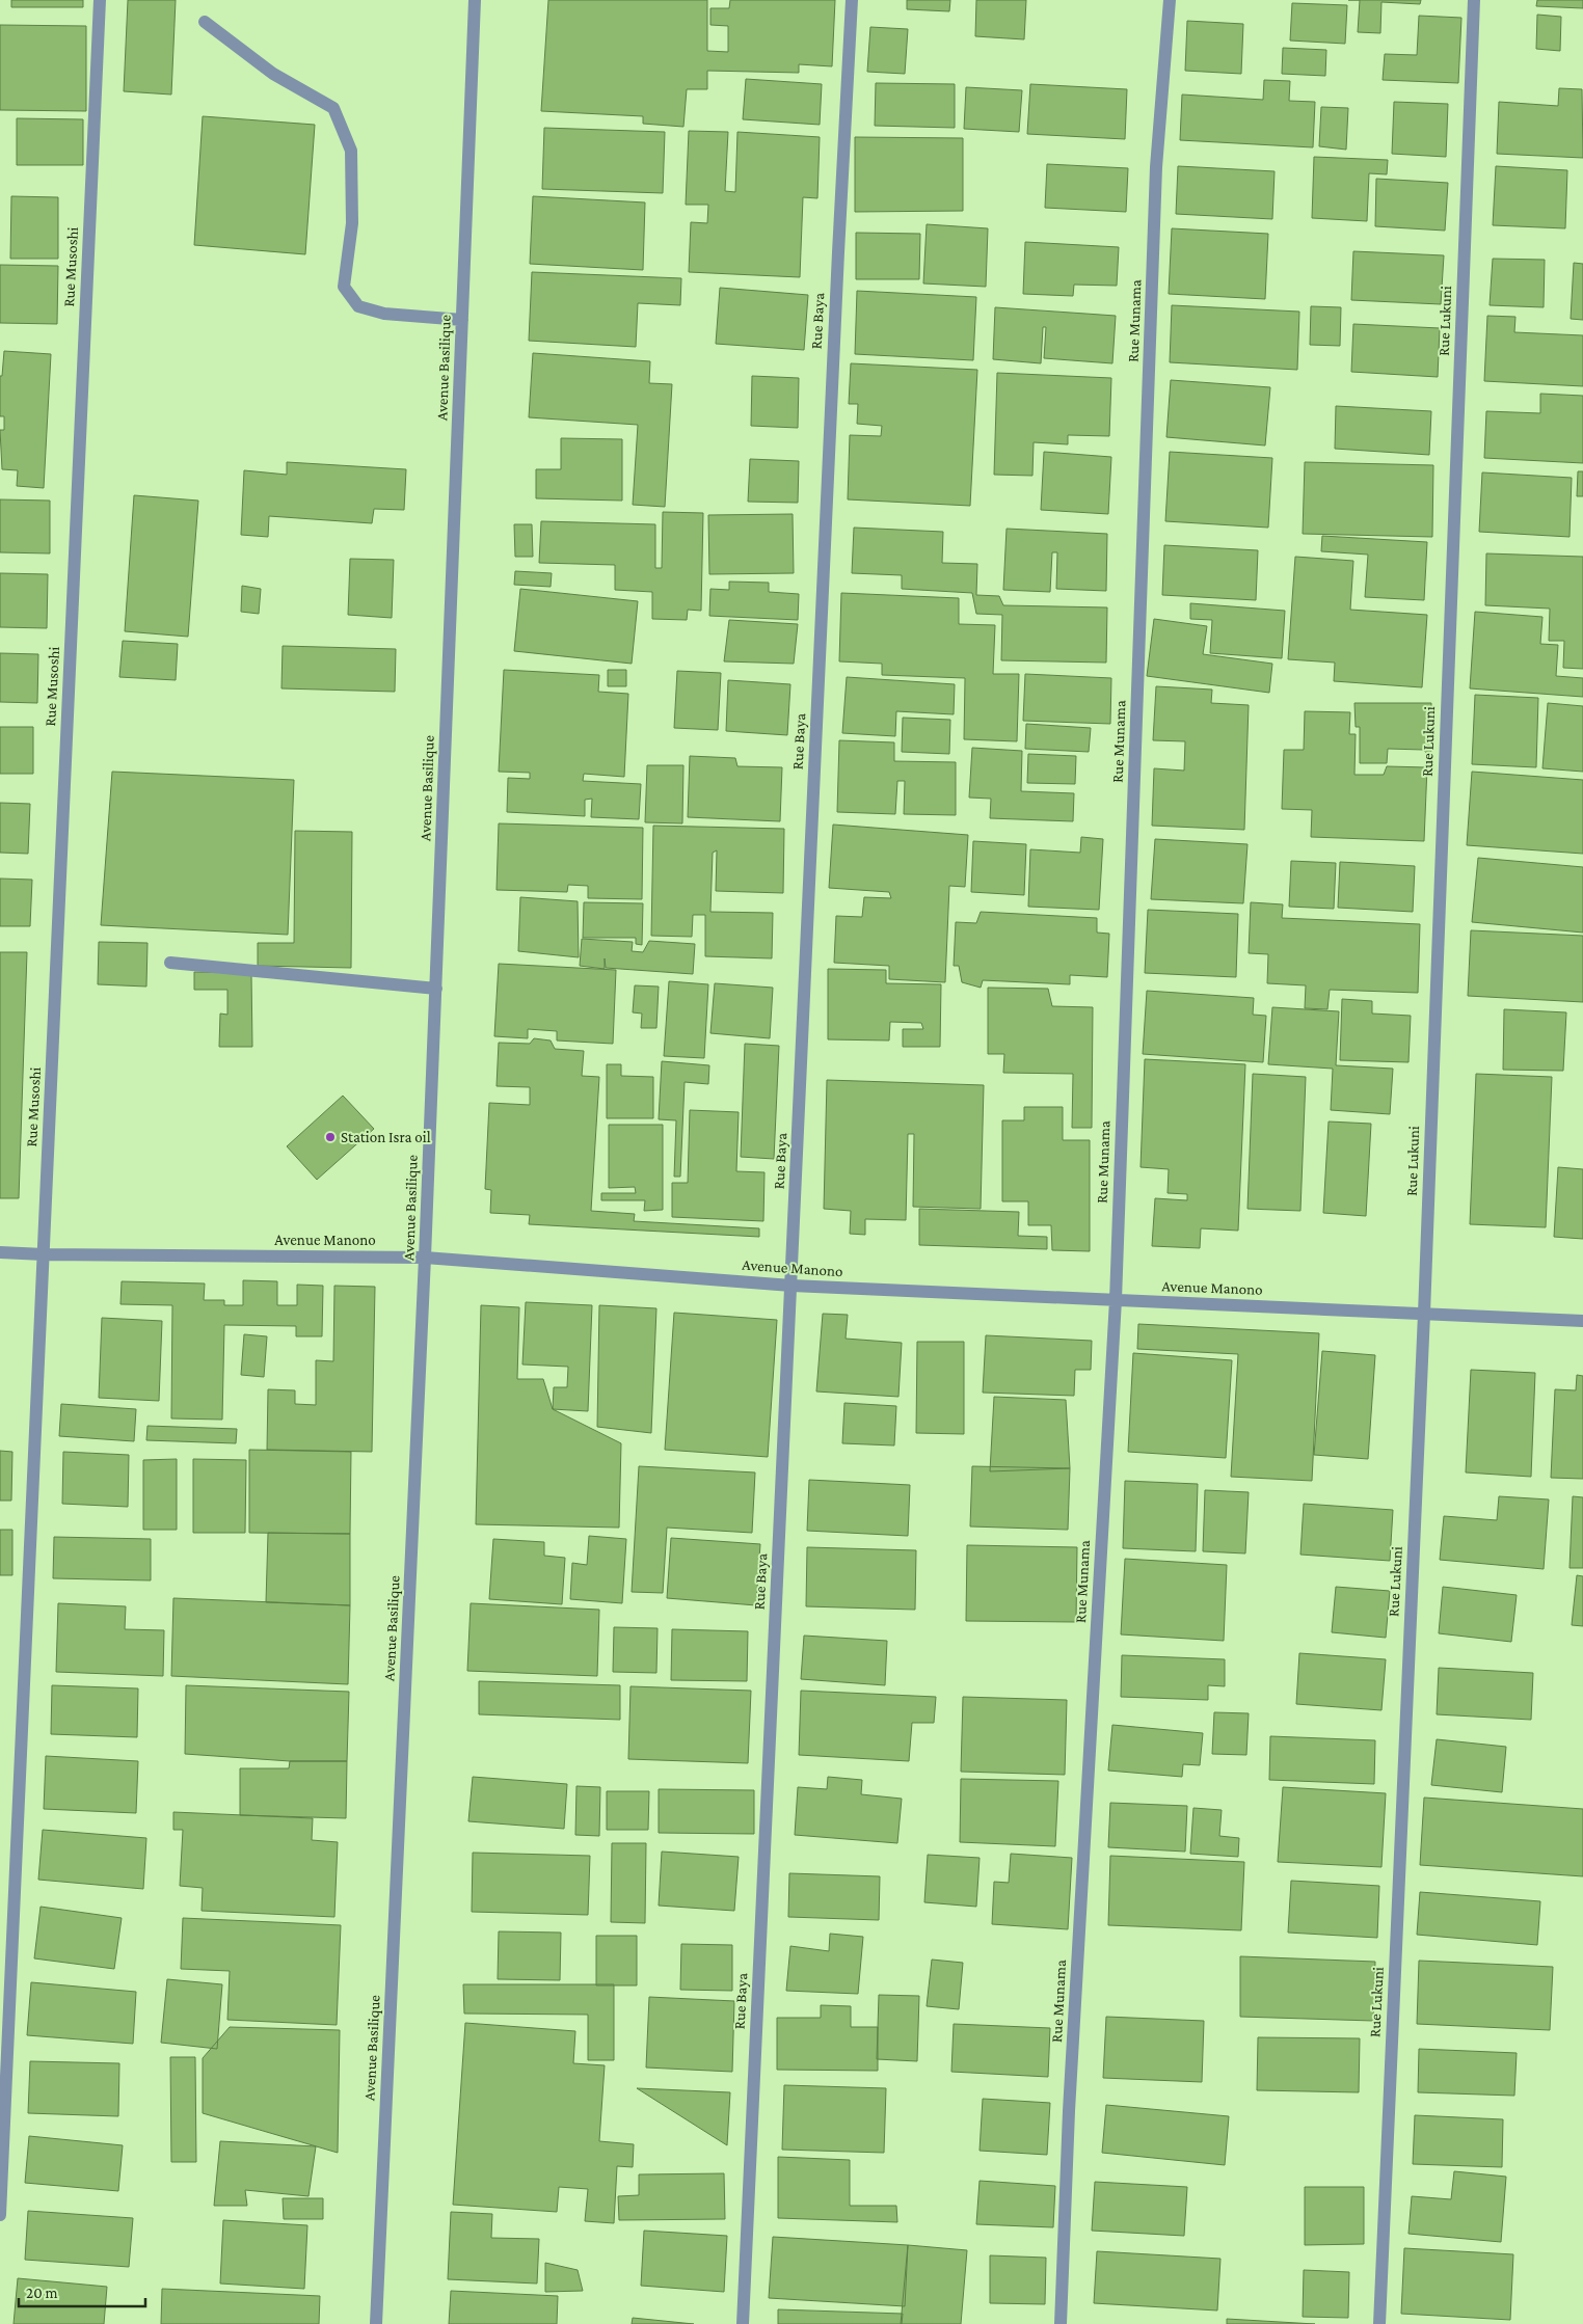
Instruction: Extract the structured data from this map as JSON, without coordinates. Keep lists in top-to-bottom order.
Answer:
{
  "streets": {
    "street": [
      "Rue Musoshi",
      "Rue Baya",
      "Rue Munama",
      "Rue Lukuni",
      "Avenue Basilique",
      "Avenue Manono"
    ]
  },
  "crossings": [
    ["Rue Musoshi", "Avenue Manono"],
    ["Rue Baya", "Avenue Manono"],
    ["Rue Munama", "Avenue Manono"],
    ["Rue Lukuni", "Avenue Manono"],
    ["Avenue Basilique", "Avenue Manono"]
  ],
  "places": ["Station Isra oil"],
  "scale_bar": "20 m"
}
